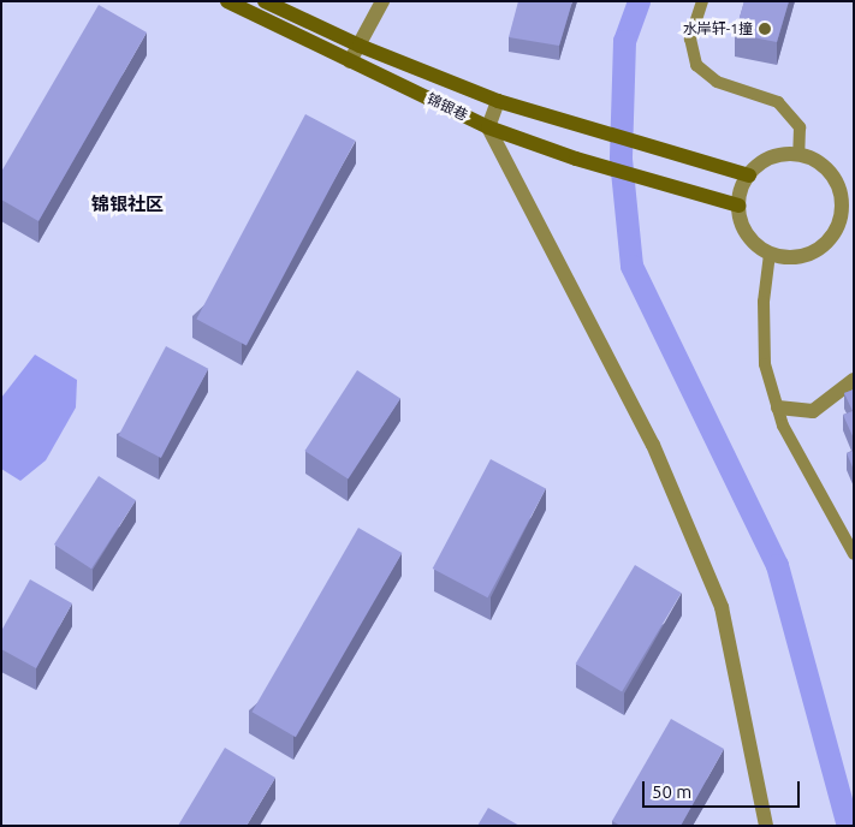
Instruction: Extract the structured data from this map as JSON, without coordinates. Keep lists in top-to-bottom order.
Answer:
{
  "streets": {
    "main road": ["锦银巷"]
  },
  "districts": ["锦银社区"],
  "places": ["水岸轩-1撞"],
  "scale_bar": "50 m"
}
